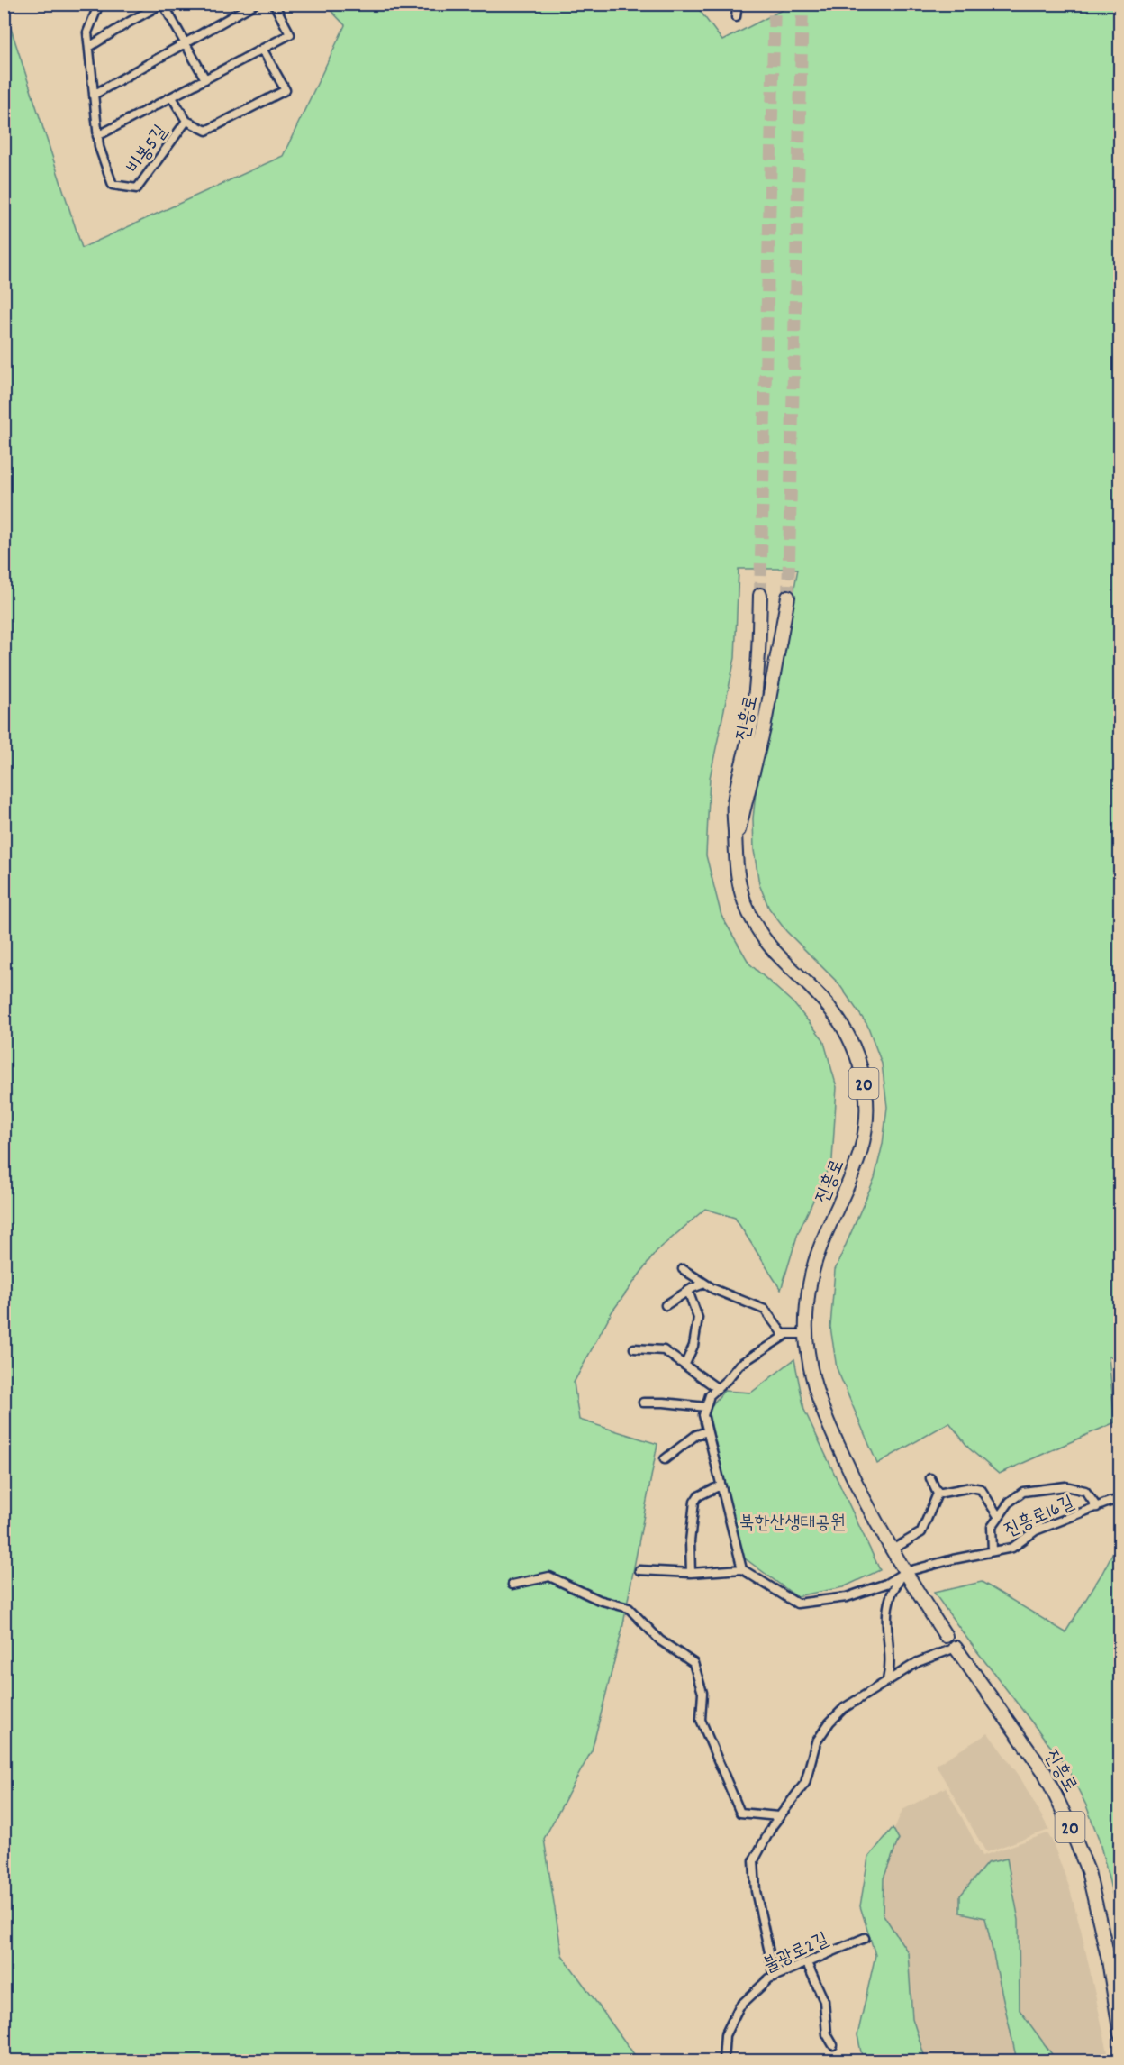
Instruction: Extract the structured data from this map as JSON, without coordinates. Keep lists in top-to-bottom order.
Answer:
{
  "streets": {
    "main road": ["진흥로", "20"],
    "street": ["비봉5길", "진흥로16길", "불광로2길"]
  },
  "crossings": [
    ["진흥로", "진흥로16길"],
    ["진흥로", "불광로2길"]
  ],
  "parks": ["북한산생태공원"]
}
